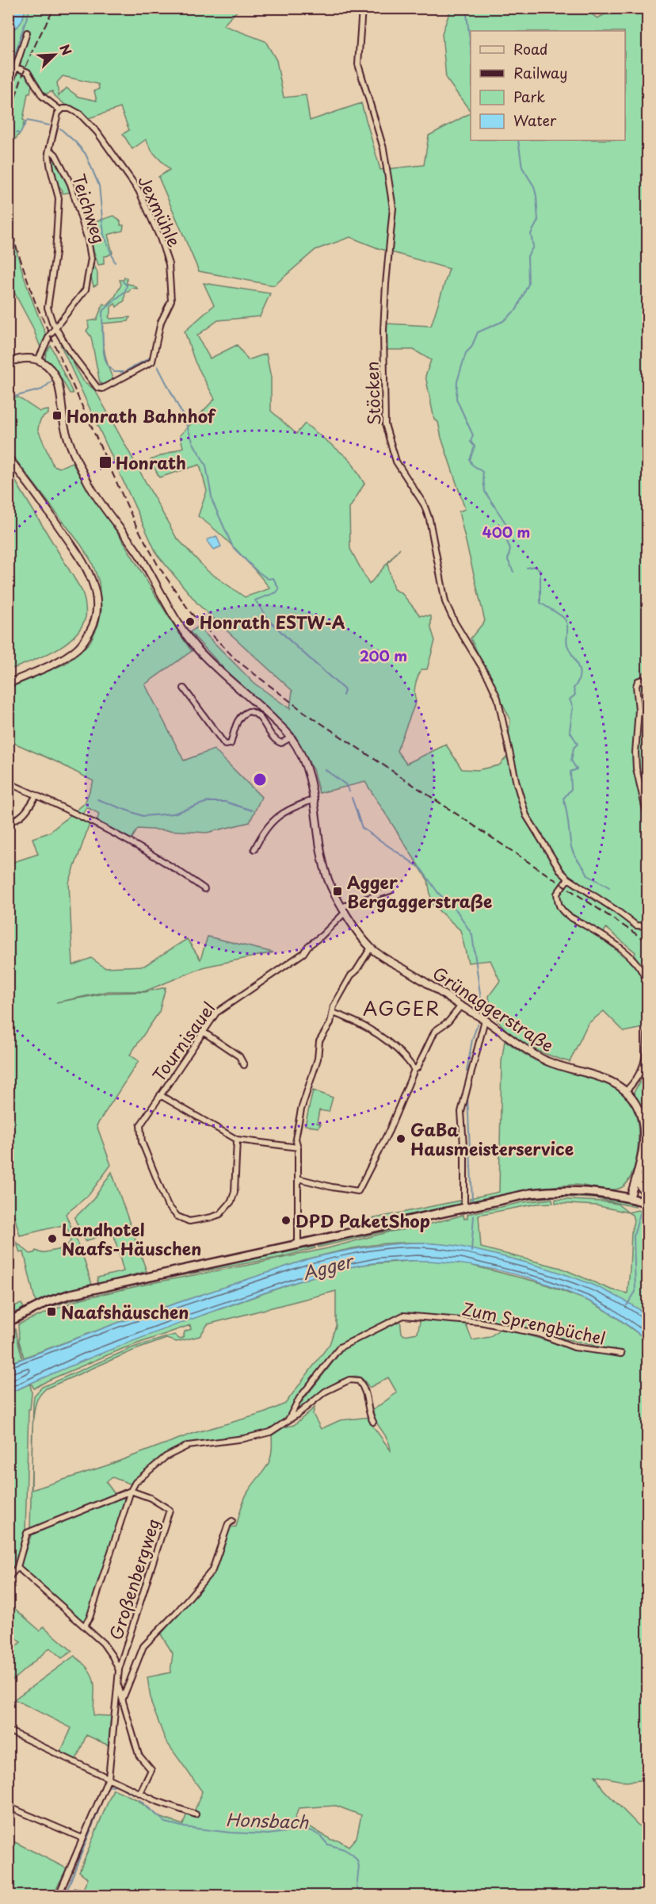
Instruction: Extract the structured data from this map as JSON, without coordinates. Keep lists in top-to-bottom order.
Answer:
{
  "streets": {
    "street": [
      "Teichweg",
      "Jexmühle",
      "Stöcken",
      "Grünaggerstraße",
      "Tournisauel",
      "Zum Sprengbüchel",
      "Großenbergweg"
    ]
  },
  "crossings": [
    ["Teichweg", "Jexmühle"],
    ["Grünaggerstraße", "Tournisauel"]
  ],
  "districts": ["AGGER"],
  "water": ["Agger", "Honsbach"],
  "places": {
    "transit": [
      "Honrath Bahnhof",
      "Honrath",
      "Agger Bergaggerstraße",
      "Naafshäuschen"
    ],
    "other": [
      "Honrath ESTW-A",
      "GaBa Hausmeisterservice",
      "DPD PaketShop",
      "Landhotel Naafs-Häuschen"
    ]
  },
  "legend": [
    "Road",
    "Railway",
    "Park",
    "Water"
  ],
  "north": "top right",
  "rings": ["400 m", "200 m"]
}
